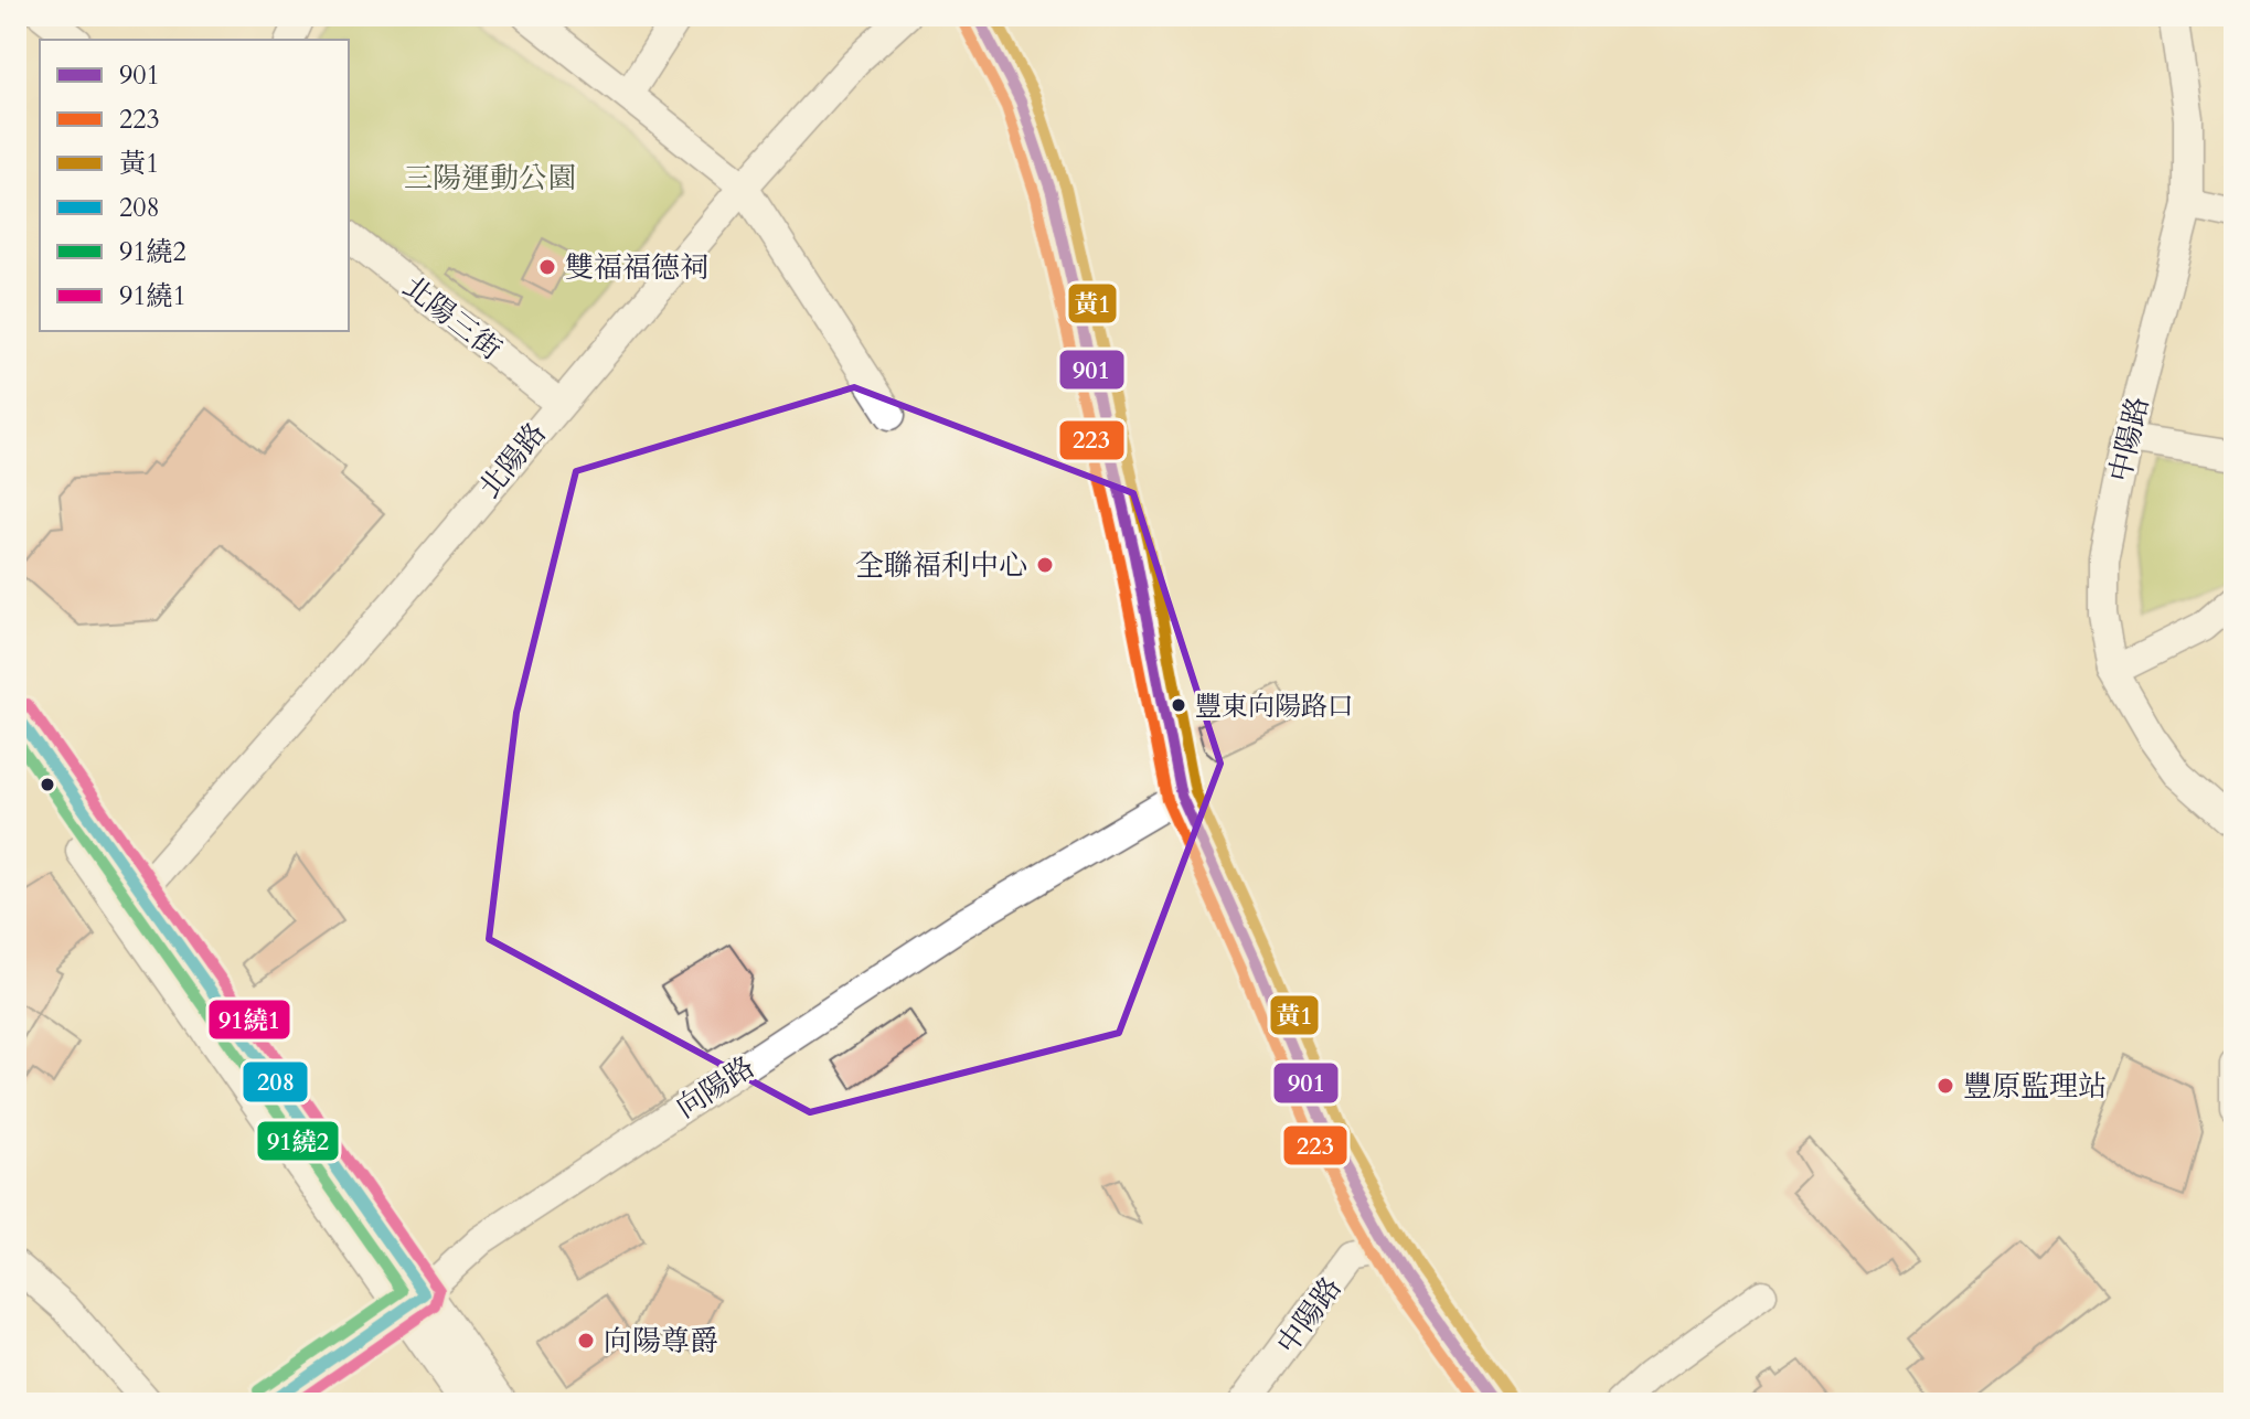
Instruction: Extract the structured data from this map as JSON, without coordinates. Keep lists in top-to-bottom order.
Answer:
{
  "streets": {
    "street": [
      "北陽三街",
      "中陽路",
      "北陽路",
      "向陽路"
    ]
  },
  "crossings": [
    ["北陽三街", "北陽路"]
  ],
  "parks": ["三陽運動公園"],
  "places": [
    "雙福福德祠",
    "全聯福利中心",
    "豐東向陽路口",
    "豐原監理站",
    "向陽尊爵"
  ],
  "lines": [
    "transit line 901",
    "transit line 黃1",
    "transit line 223",
    "transit line 91繞1",
    "transit line 208",
    "transit line 91繞2"
  ],
  "legend": [
    "901",
    "223",
    "黃1",
    "208",
    "91繞2",
    "91繞1"
  ]
}
